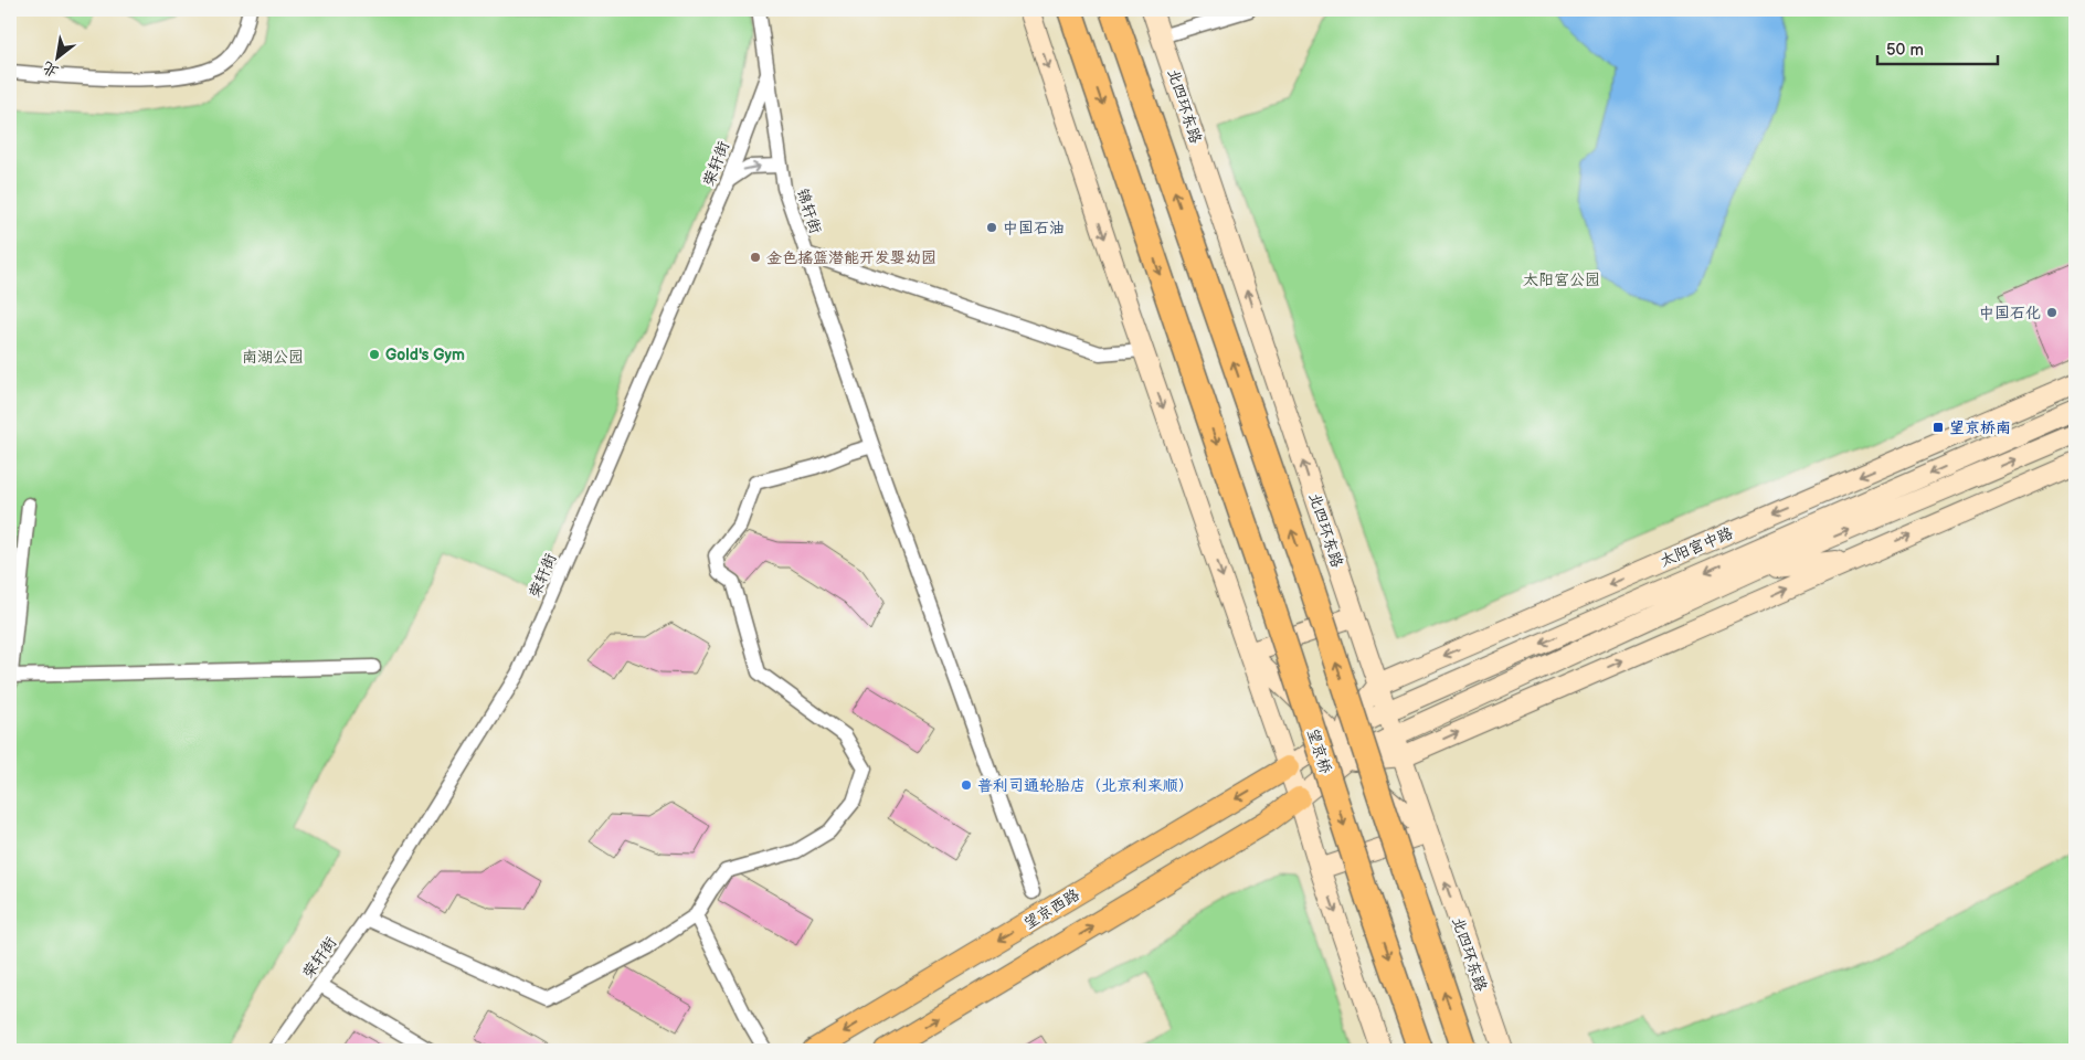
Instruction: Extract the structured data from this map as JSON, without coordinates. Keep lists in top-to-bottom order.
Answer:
{
  "streets": {
    "highway": ["望京桥"],
    "main road": ["望京西路"],
    "street": [
      "北四环东路",
      "荣轩街",
      "锦轩街",
      "太阳宫中路"
    ]
  },
  "crossings": [
    ["北四环东路", "太阳宫中路"],
    ["荣轩街", "锦轩街"]
  ],
  "parks": ["太阳宫公园", "南湖公园"],
  "places": {
    "other": [
      "中国石油",
      "金色摇篮潜能开发婴幼园",
      "中国石化",
      "Gold's Gym",
      "普利司通轮胎店（北京利来顺）"
    ],
    "transit": ["望京桥南"]
  },
  "scale_bar": "50 m",
  "north": "bottom left"
}
